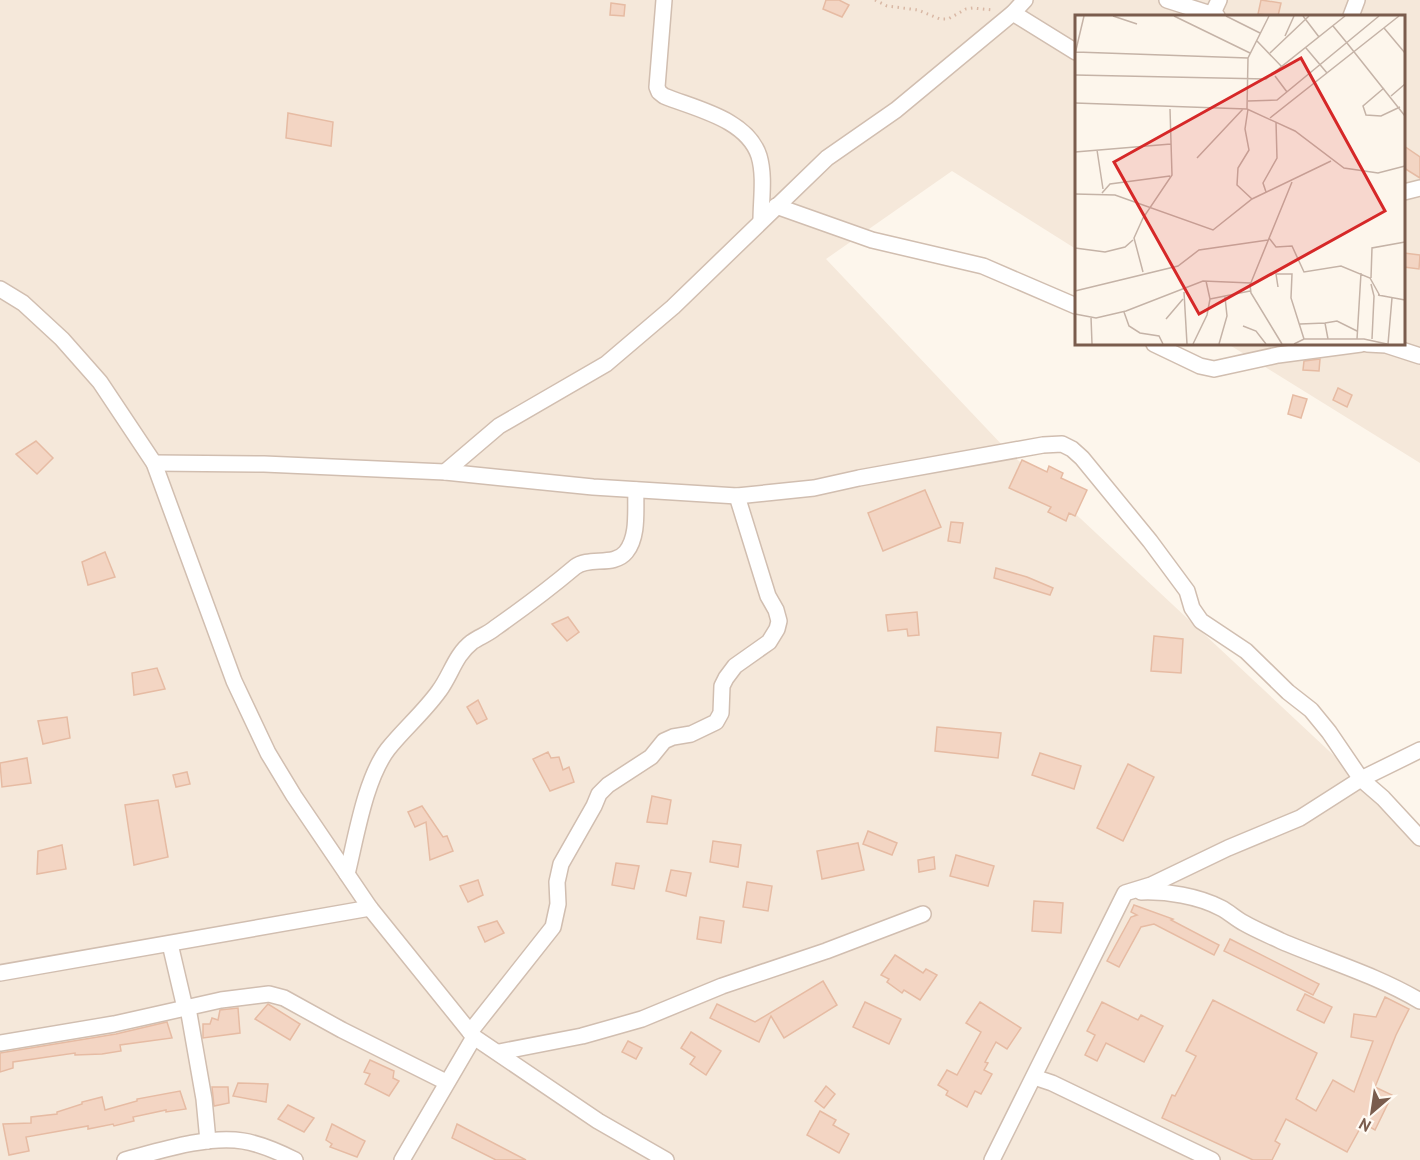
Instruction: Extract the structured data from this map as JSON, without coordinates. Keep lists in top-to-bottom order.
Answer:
{
  "north": "bottom left"
}
